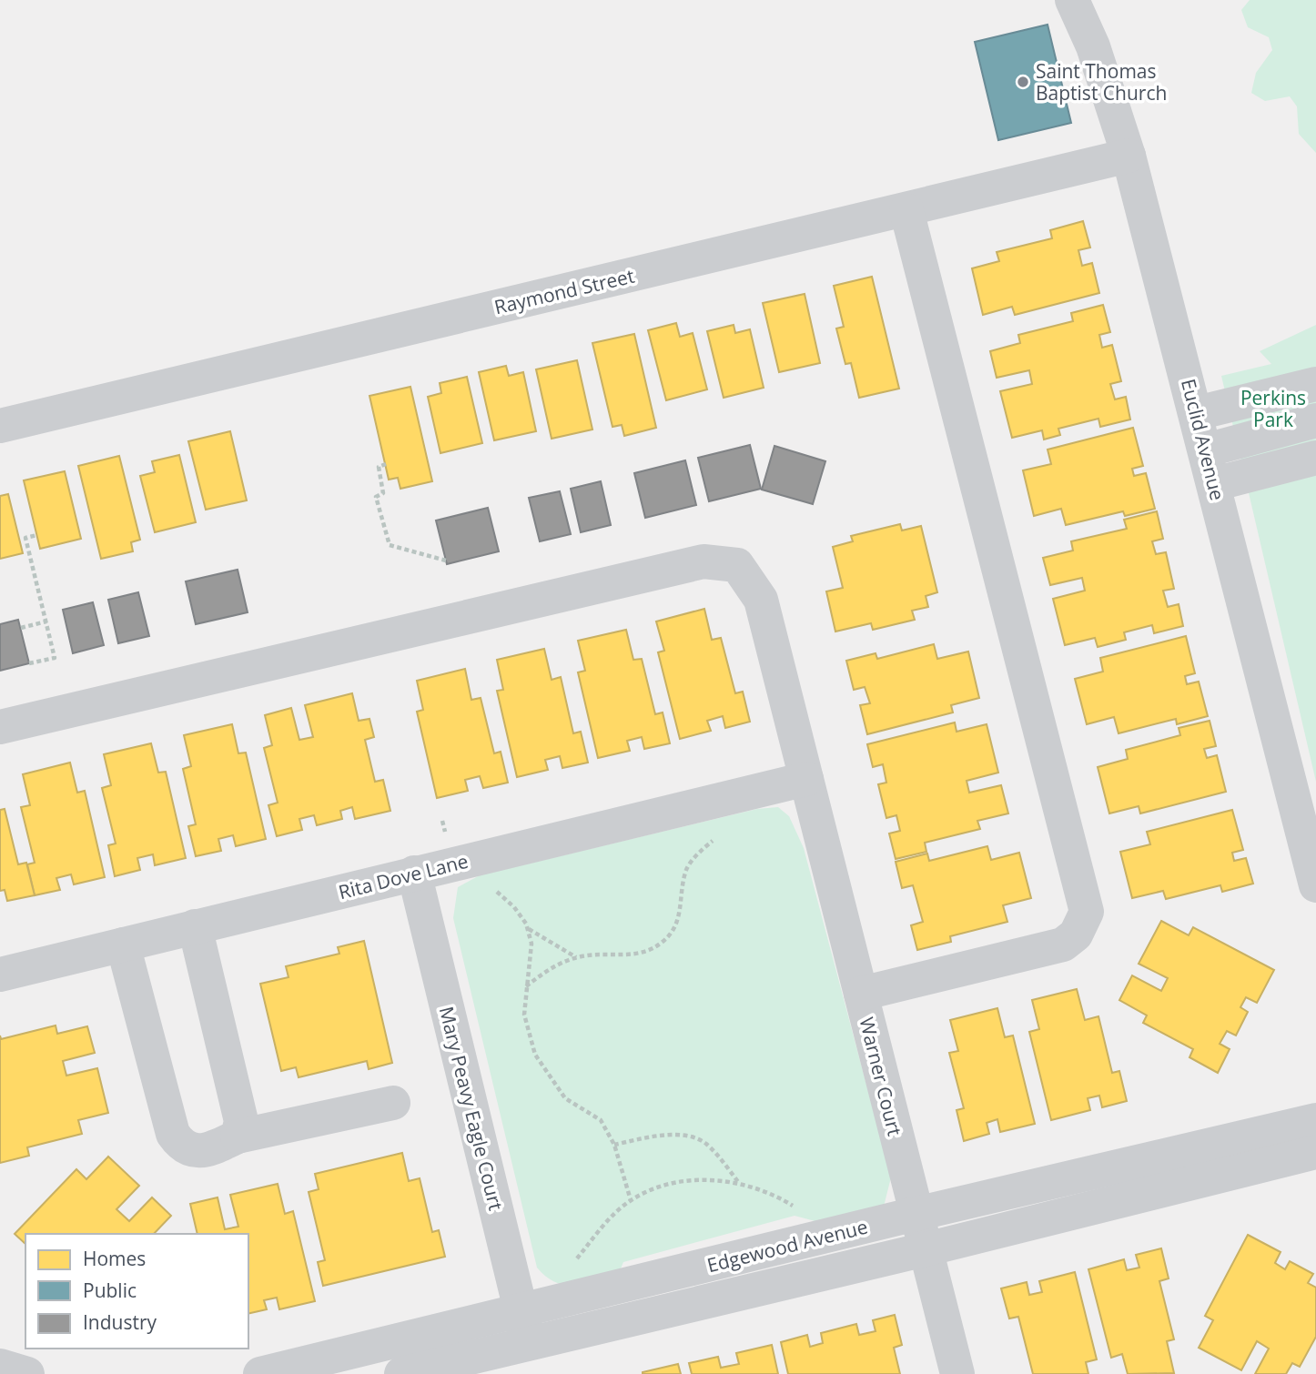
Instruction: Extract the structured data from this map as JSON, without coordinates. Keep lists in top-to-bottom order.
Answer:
{
  "streets": {
    "street": [
      "Raymond Street",
      "Euclid Avenue",
      "Rita Dove Lane",
      "Warner Court",
      "Mary Peavy Eagle Court",
      "Edgewood Avenue"
    ]
  },
  "crossings": [
    ["Raymond Street", "Euclid Avenue"],
    ["Rita Dove Lane", "Warner Court"],
    ["Rita Dove Lane", "Mary Peavy Eagle Court"],
    ["Warner Court", "Edgewood Avenue"],
    ["Mary Peavy Eagle Court", "Edgewood Avenue"]
  ],
  "parks": ["Perkins Park"],
  "places": ["Saint Thomas Baptist Church"],
  "legend": ["Homes", "Public", "Industry"]
}
